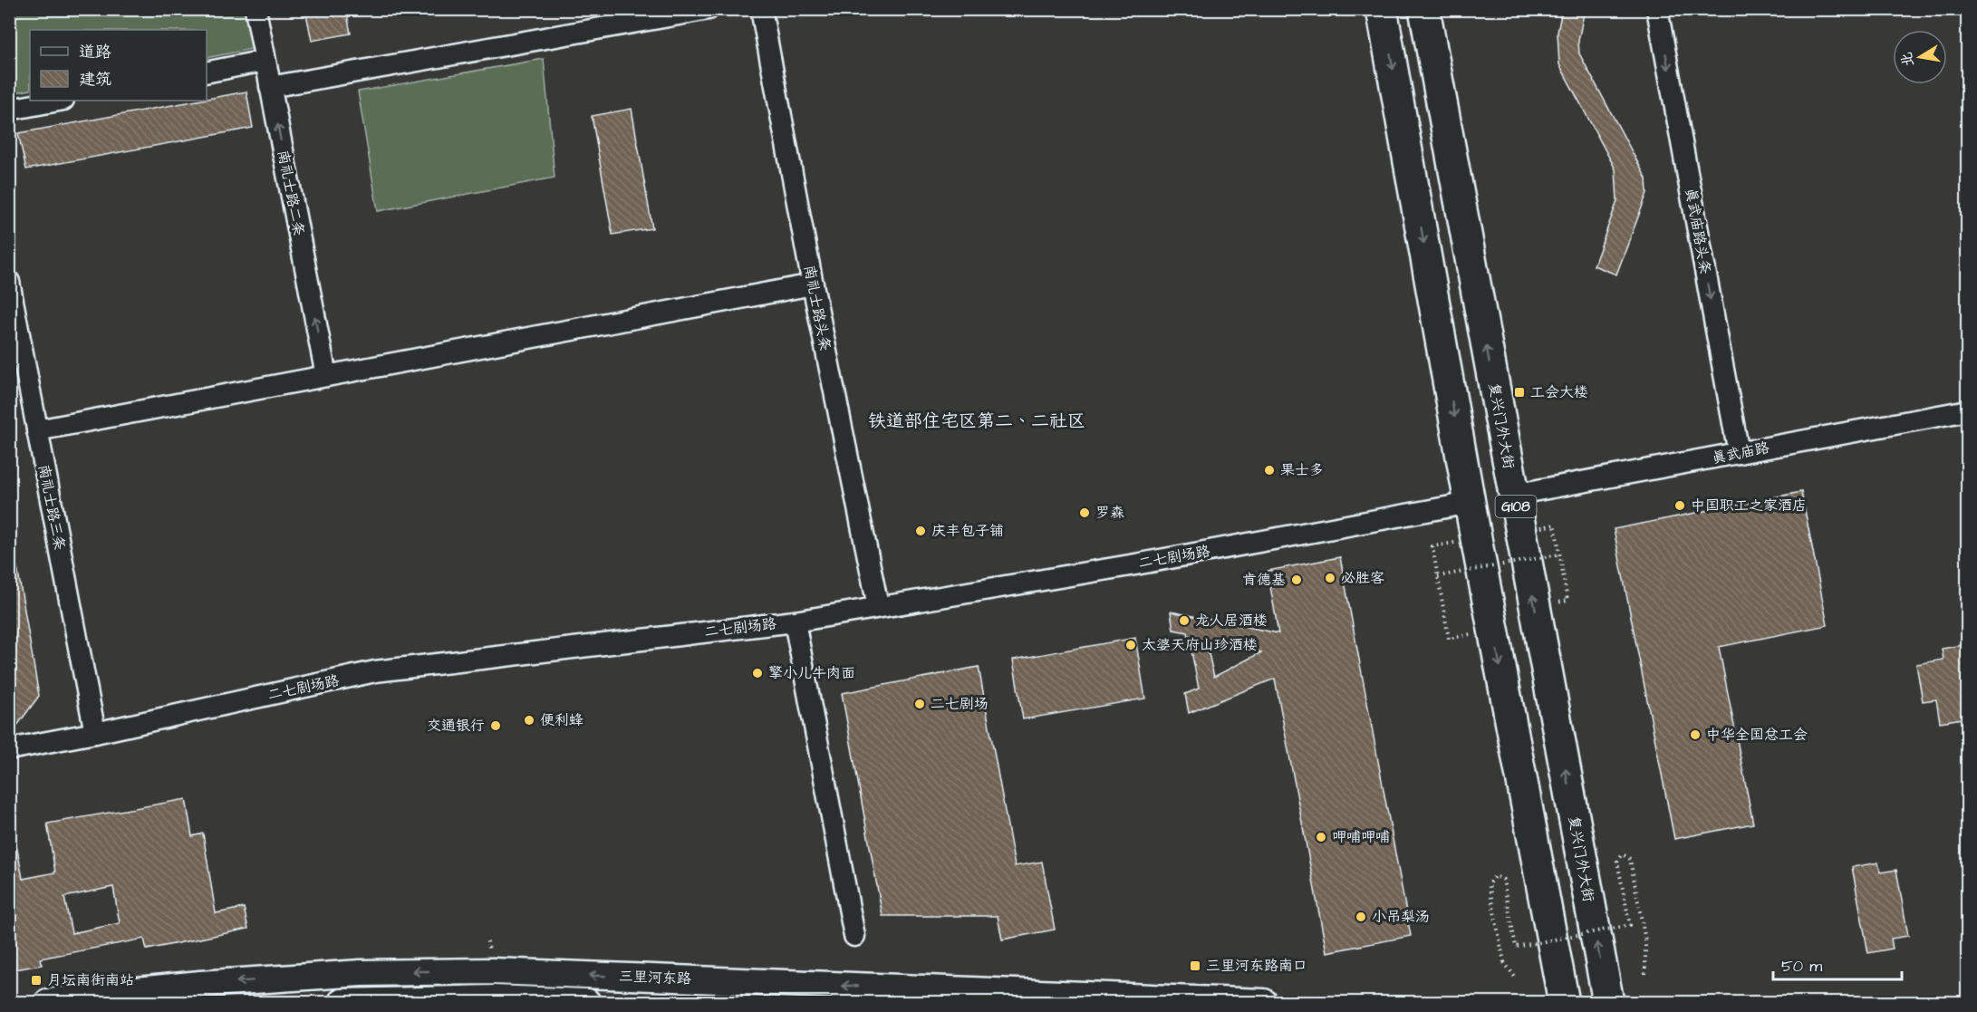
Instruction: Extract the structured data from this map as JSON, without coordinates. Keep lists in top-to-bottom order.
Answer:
{
  "streets": {
    "highway": ["复兴门外大街", "G108"],
    "main road": ["三里河东路"],
    "street": [
      "南礼士路二条",
      "真武庙路头条",
      "南礼士路头条",
      "真武庙路",
      "南礼士路三条",
      "二七剧场路"
    ]
  },
  "crossings": [
    ["真武庙路头条", "真武庙路"],
    ["南礼士路头条", "二七剧场路"],
    ["复兴门外大街", "真武庙路"],
    ["南礼士路三条", "二七剧场路"]
  ],
  "one_way": ["南礼士路二条", "真武庙路头条", "三里河东路"],
  "districts": ["铁道部住宅区第二、二社区"],
  "places": {
    "transit": ["工会大楼", "三里河东路南口", "月坛南街南站"],
    "other": [
      "果士多",
      "中国职工之家酒店",
      "罗森",
      "庆丰包子铺",
      "必胜客",
      "肯德基",
      "龙人居酒楼",
      "太婆天府山珍酒楼",
      "擎小儿牛肉面",
      "二七剧场",
      "便利蜂",
      "交通银行",
      "中华全国总工会",
      "呷哺呷哺",
      "小吊梨汤"
    ]
  },
  "legend": ["道路", "建筑"],
  "scale_bar": "50 m",
  "north": "left"
}
